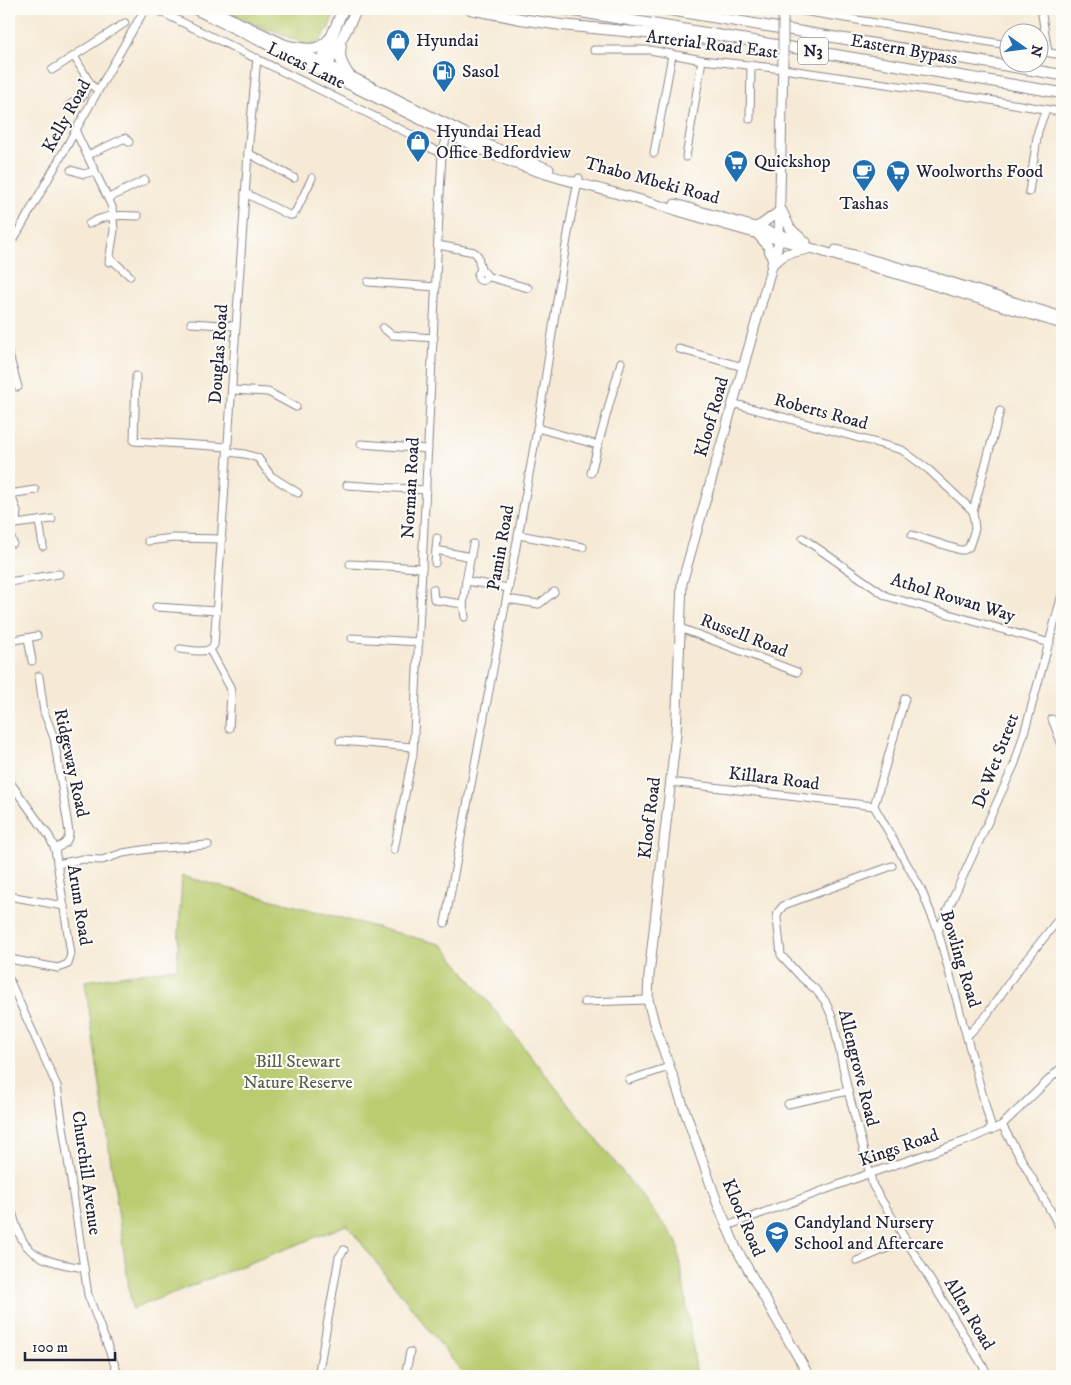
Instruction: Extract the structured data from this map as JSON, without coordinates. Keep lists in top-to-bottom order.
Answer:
{
  "streets": {
    "highway": ["Eastern Bypass", "N3"],
    "main road": ["Thabo Mbeki Road", "Kloof Road"],
    "street": [
      "Arterial Road East",
      "Lucas Lane",
      "Kelly Road",
      "Douglas Road",
      "Roberts Road",
      "Norman Road",
      "Pamin Road",
      "Athol Rowan Way",
      "Russell Road",
      "De Wet Street",
      "Ridgeway Road",
      "Killara Road",
      "Arum Road",
      "Bowling Road",
      "Allengrove Road",
      "Kings Road",
      "Churchill Avenue",
      "Allen Road"
    ]
  },
  "crossings": [
    ["Arterial Road East", "Kloof Road"],
    ["Lucas Lane", "Douglas Road"],
    ["Lucas Lane", "Norman Road"],
    ["Thabo Mbeki Road", "Kloof Road"],
    ["Thabo Mbeki Road", "Norman Road"],
    ["Thabo Mbeki Road", "Pamin Road"],
    ["Roberts Road", "Kloof Road"],
    ["Kloof Road", "Russell Road"],
    ["Kloof Road", "Killara Road"],
    ["Kloof Road", "Kings Road"],
    ["Athol Rowan Way", "De Wet Street"],
    ["De Wet Street", "Bowling Road"],
    ["Ridgeway Road", "Arum Road"],
    ["Killara Road", "Bowling Road"],
    ["Bowling Road", "Kings Road"],
    ["Allengrove Road", "Allen Road"],
    ["Kings Road", "Allen Road"]
  ],
  "parks": ["Bill Stewart Nature Reserve"],
  "places": {
    "shop": ["Hyundai", "Hyundai Head Office Bedfordview"],
    "fuel station": ["Sasol"],
    "supermarket": ["Quickshop", "Woolworths Food"],
    "cafe": ["Tashas"],
    "school or university": ["Candyland Nursery School and Aftercare"]
  },
  "scale_bar": "100 m",
  "north": "right"
}
